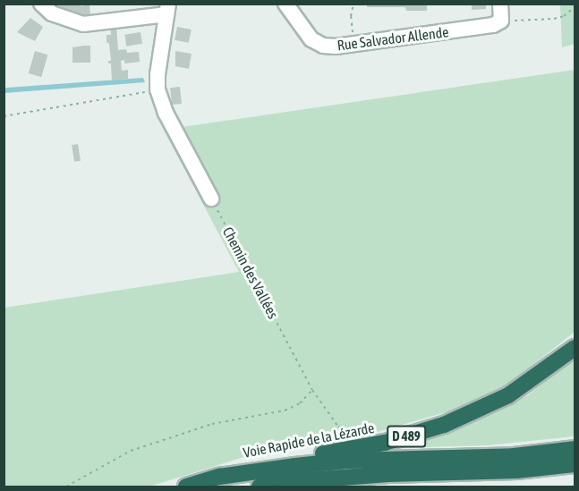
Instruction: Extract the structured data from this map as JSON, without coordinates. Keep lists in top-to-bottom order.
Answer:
{
  "streets": {
    "highway": ["D 489", "Voie Rapide de la Lézarde"],
    "street": ["Rue Salvador Allende"],
    "path": ["Chemin des Vallées"]
  }
}
